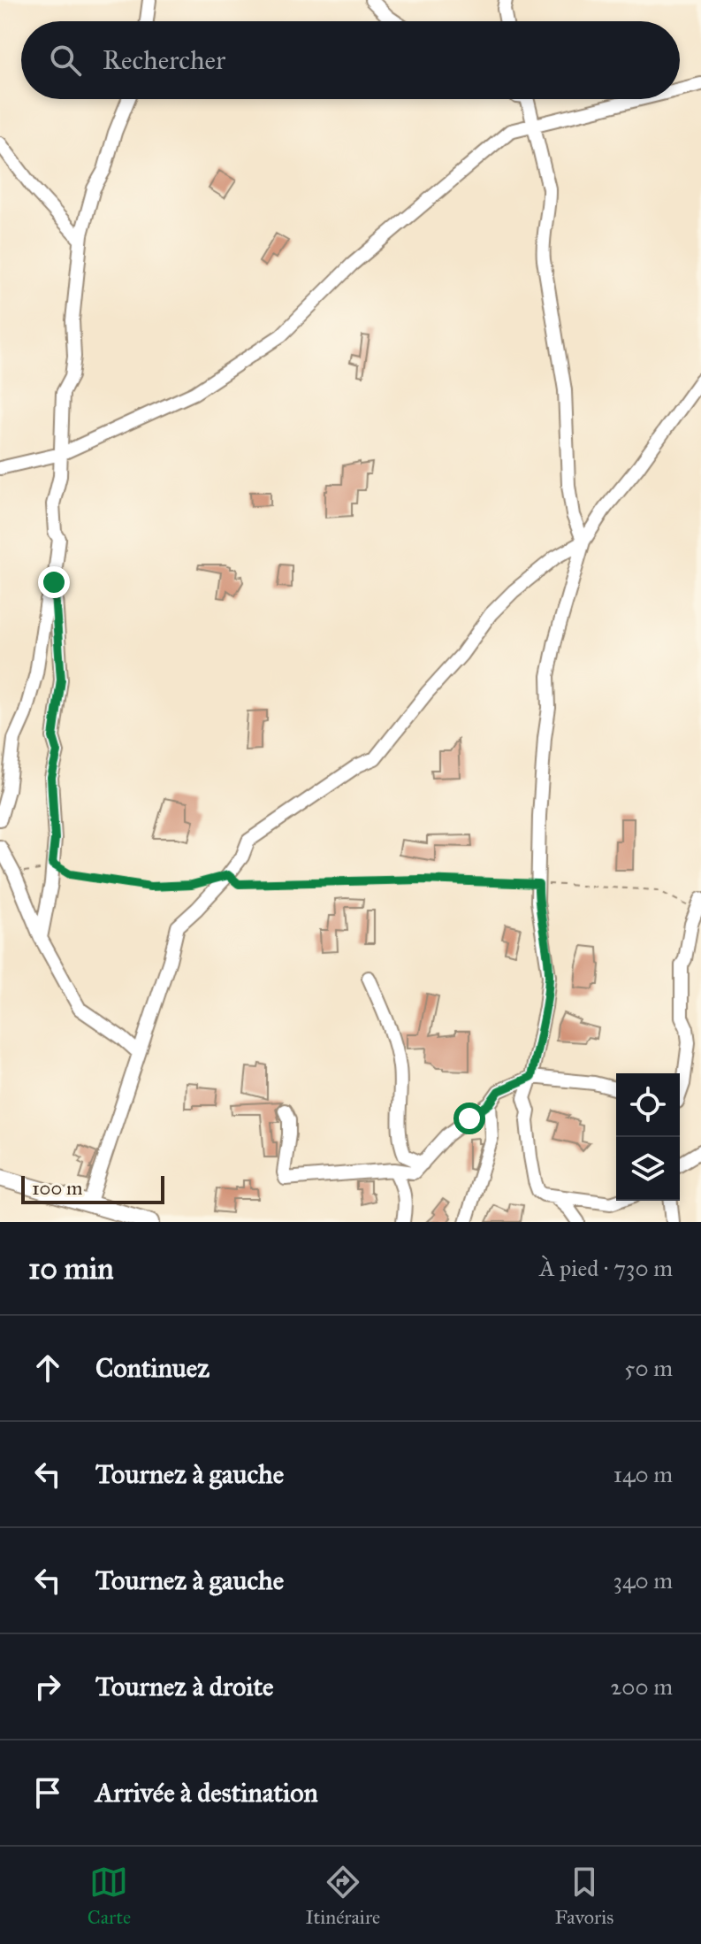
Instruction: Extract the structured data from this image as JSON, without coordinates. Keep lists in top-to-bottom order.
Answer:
{
  "scale_bar": "100 m",
  "page": {
    "search": "Rechercher",
    "scale": "100 m",
    "heading": ["10 min", "À pied · 730 m"],
    "list": [
      ["Continuez", "50 m"],
      ["Tournez à gauche", "140 m"],
      ["Tournez à gauche", "340 m"],
      ["Tournez à droite", "200 m"],
      "Arrivée à destination"
    ],
    "nav": ["Carte", "Itinéraire", "Favoris"]
  }
}
